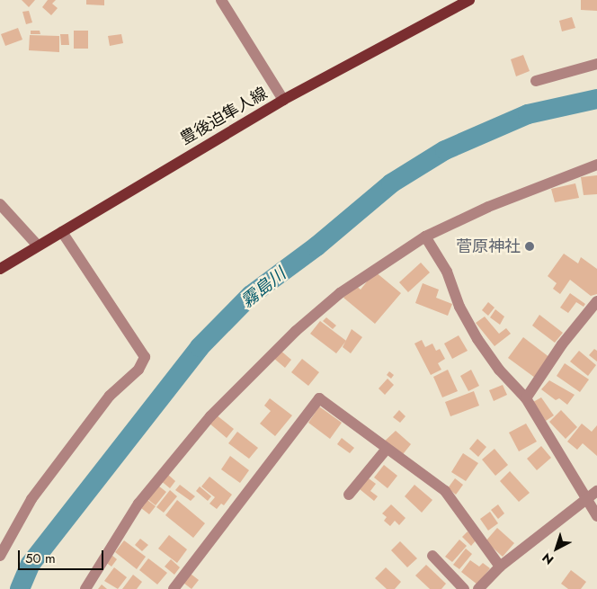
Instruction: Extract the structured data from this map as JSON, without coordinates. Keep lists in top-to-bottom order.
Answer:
{
  "streets": {
    "main road": ["豊後迫隼人線"]
  },
  "water": ["霧島川"],
  "places": ["菅原神社"],
  "scale_bar": "50 m",
  "north": "bottom left"
}
